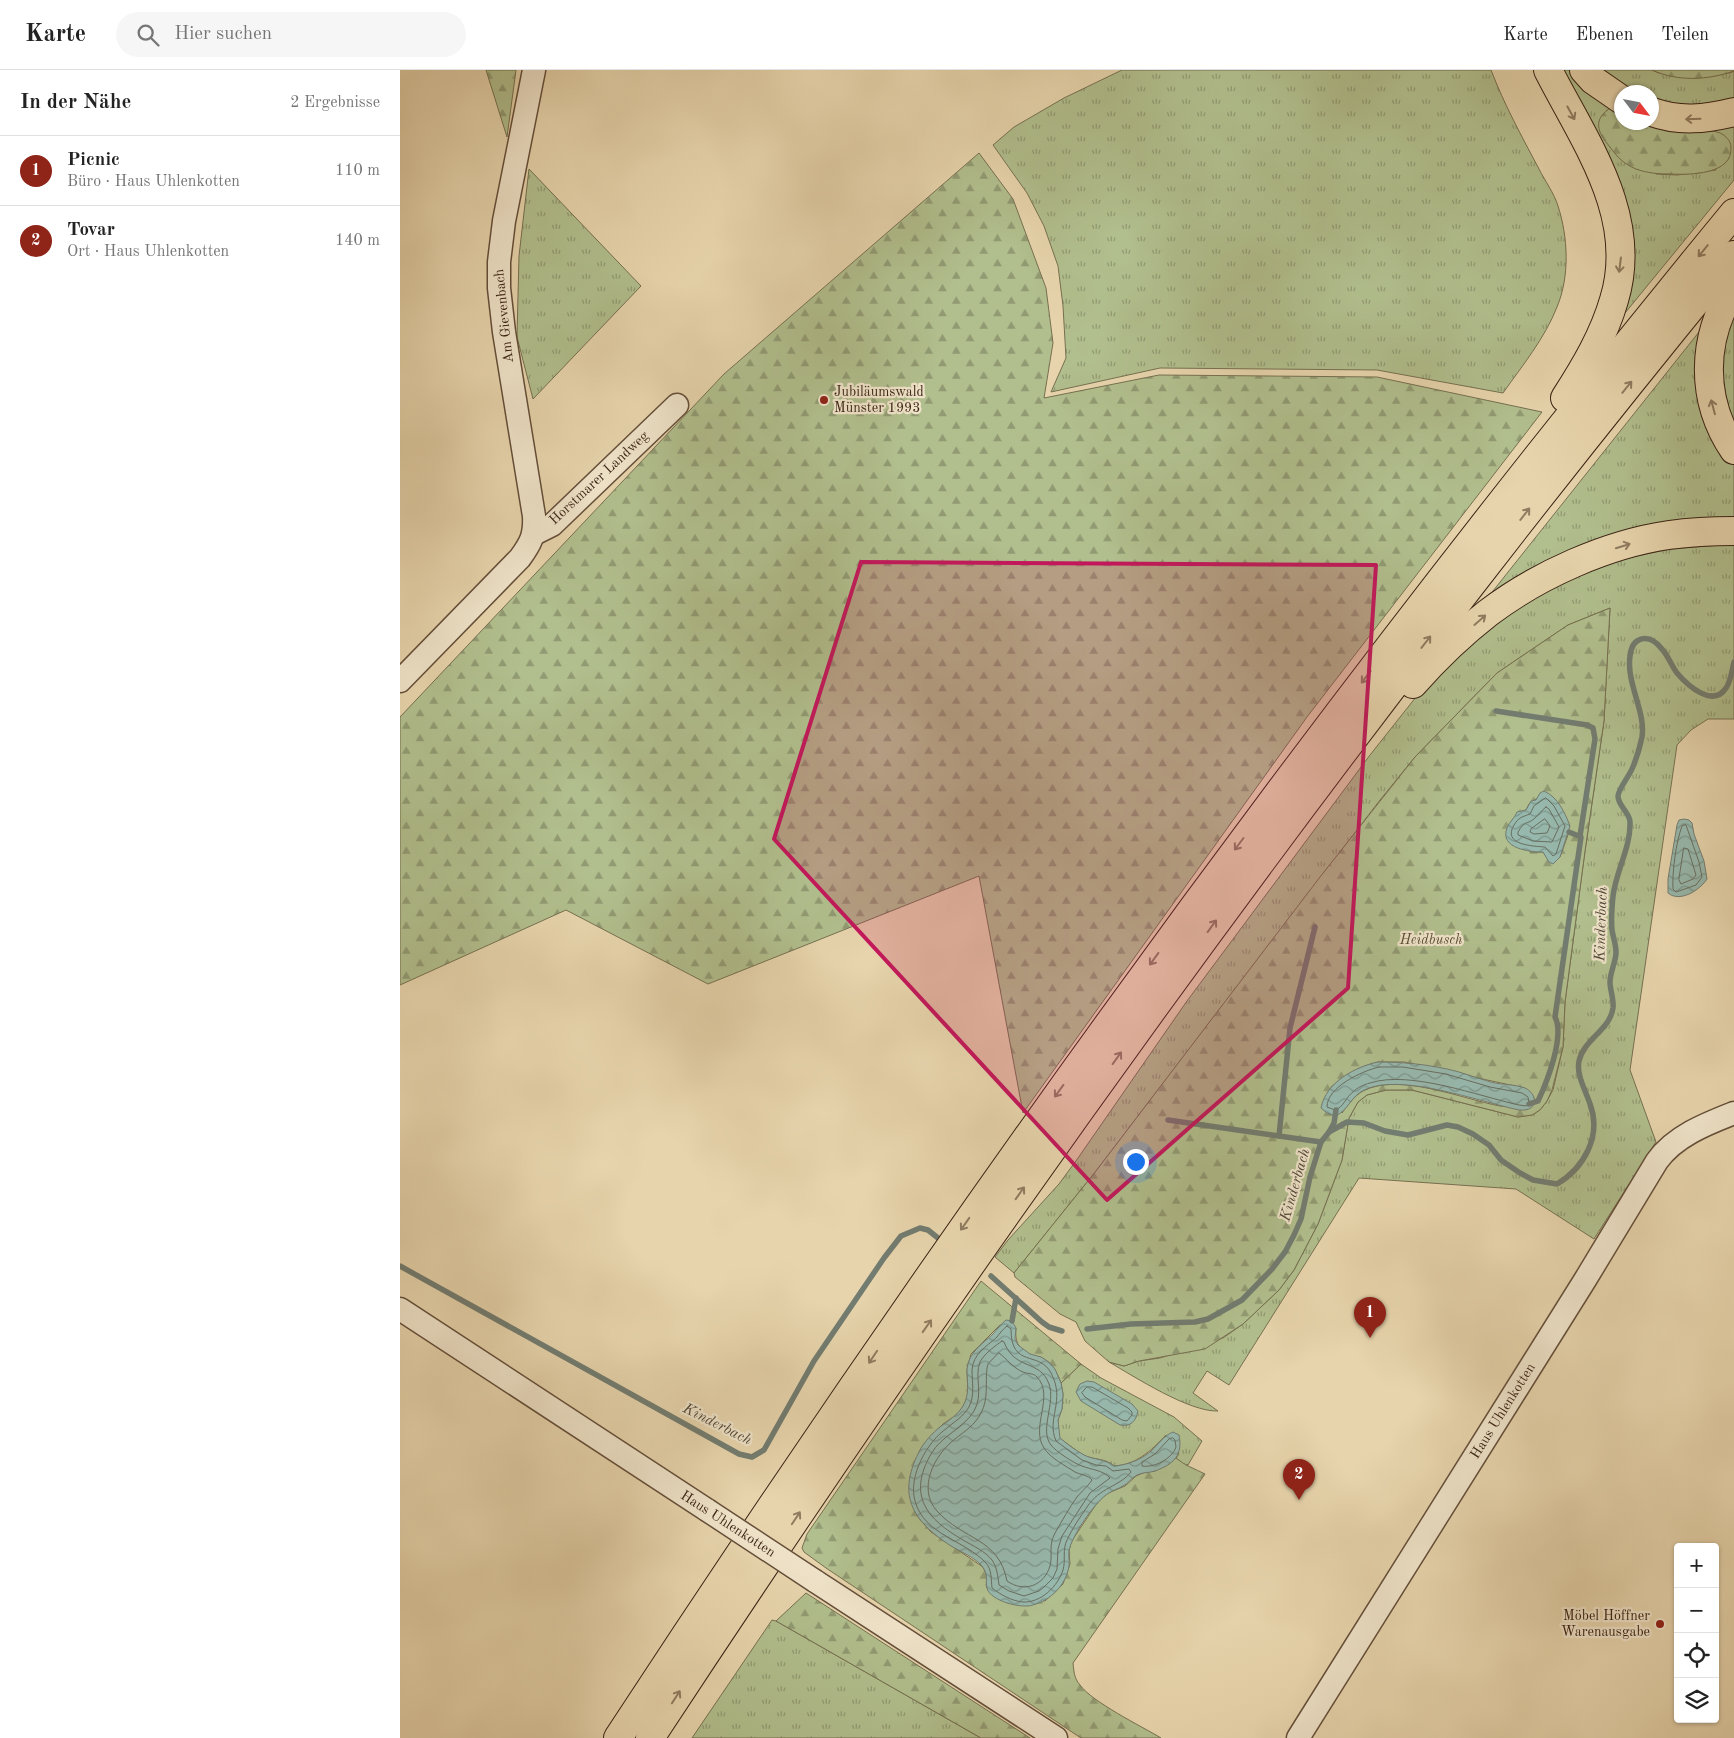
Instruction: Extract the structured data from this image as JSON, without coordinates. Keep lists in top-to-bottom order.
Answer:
{
  "streets": {
    "street": ["Am Gievenbach", "Horstmarer Landweg", "Haus Uhlenkotten"]
  },
  "crossings": [
    ["Am Gievenbach", "Horstmarer Landweg"]
  ],
  "water": ["Kinderbach"],
  "parks": ["Heidbusch"],
  "places": ["Jubiläumswald Münster 1993", "Möbel Höffner Warenausgabe"],
  "north": "bottom right",
  "page": {
    "header": "Karte",
    "search": "Hier suchen",
    "nav": ["Karte", "Ebenen", "Teilen"],
    "heading": ["In der Nähe", "2 Ergebnisse"],
    "list": [
      {
        "mark": "1",
        "name": "Picnic",
        "note": "Büro · Haus Uhlenkotten",
        "value": "110 m"
      },
      {
        "mark": "2",
        "name": "Tovar",
        "note": "Ort · Haus Uhlenkotten",
        "value": "140 m"
      }
    ],
    "pins": ["1", "2"],
    "map_buttons": ["+", "−"]
  }
}
